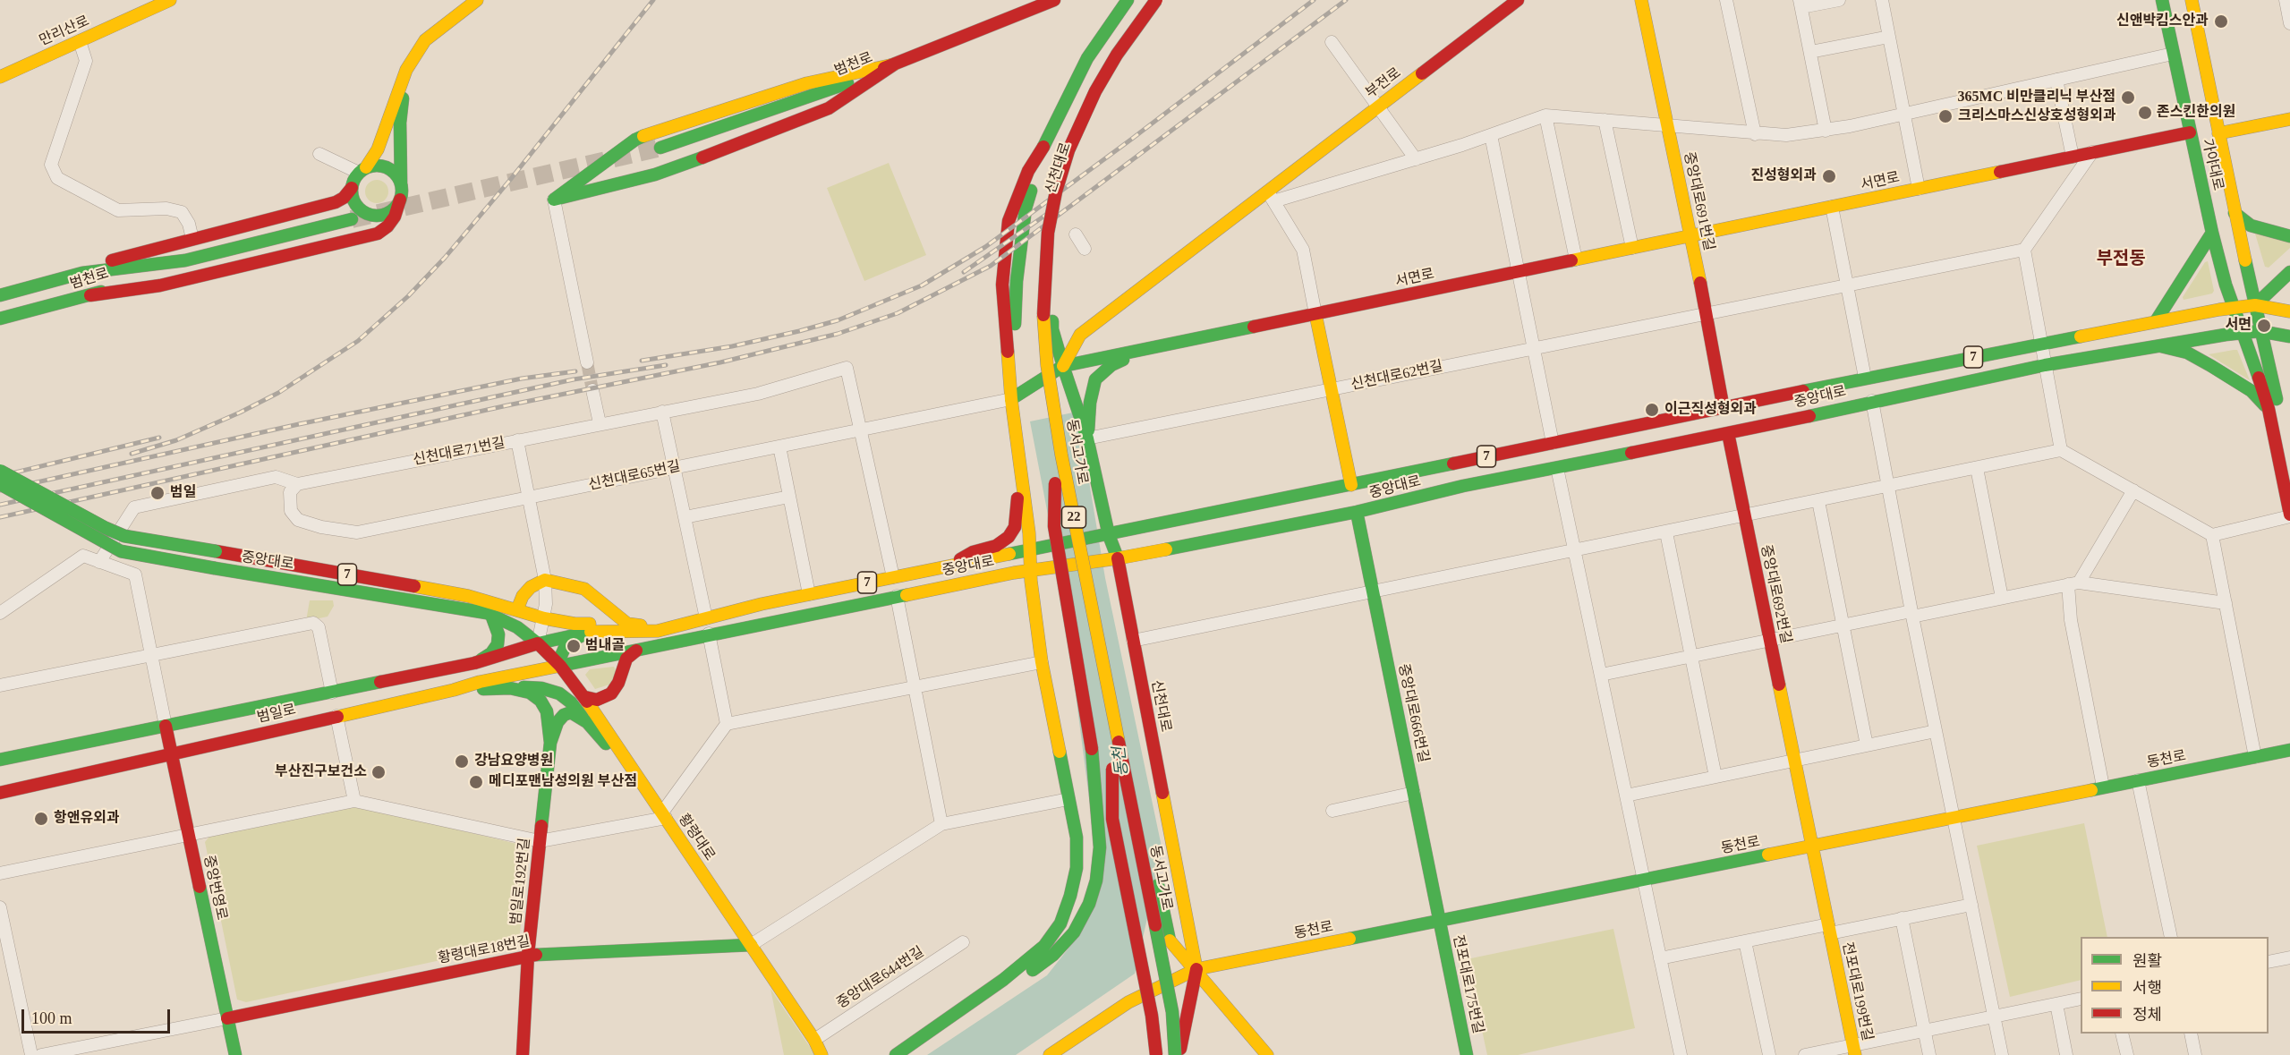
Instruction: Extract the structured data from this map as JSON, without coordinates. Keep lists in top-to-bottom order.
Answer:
{
  "streets": {
    "main road": [
      "만리산로",
      "범천로",
      "부전로",
      "가야대로",
      "신천대로",
      "서면로",
      "중앙대로691번길",
      "7",
      "중앙대로",
      "동서고가로",
      "22",
      "중앙대로692번길",
      "중앙대로666번길",
      "범일로",
      "동천로",
      "황령대로",
      "범일로192번길",
      "중앙번영로",
      "황령대로18번길",
      "전포대로175번길",
      "전포대로199번길"
    ],
    "street": [
      "신천대로62번길",
      "신천대로71번길",
      "신천대로65번길",
      "중앙대로644번길"
    ]
  },
  "crossings": [
    ["부전로", "신천대로"],
    ["부전로", "서면로"],
    ["가야대로", "서면로"],
    ["가야대로", "중앙대로"],
    ["신천대로", "서면로"],
    ["신천대로", "신천대로62번길"],
    ["신천대로", "중앙대로"],
    ["신천대로", "신천대로65번길"],
    ["신천대로", "동천로"],
    ["서면로", "중앙대로691번길"],
    ["서면로", "신천대로62번길"],
    ["서면로", "중앙대로"],
    ["중앙대로691번길", "신천대로62번길"],
    ["중앙대로691번길", "중앙대로"],
    ["신천대로62번길", "중앙대로"],
    ["중앙대로", "중앙대로692번길"],
    ["중앙대로", "중앙대로666번길"],
    ["중앙대로", "범일로"],
    ["중앙대로", "황령대로"],
    ["신천대로71번길", "신천대로65번길"],
    ["중앙대로692번길", "동천로"],
    ["중앙대로692번길", "전포대로199번길"],
    ["중앙대로666번길", "동천로"],
    ["중앙대로666번길", "전포대로175번길"],
    ["범일로", "황령대로"],
    ["범일로", "중앙번영로"],
    ["동천로", "전포대로175번길"],
    ["동천로", "전포대로199번길"],
    ["황령대로", "황령대로18번길"],
    ["황령대로", "중앙대로644번길"],
    ["범일로192번길", "황령대로18번길"],
    ["중앙번영로", "황령대로18번길"]
  ],
  "districts": ["부전동"],
  "water": ["동천"],
  "places": [
    "신앤박킴스안과",
    "365MC 비만클리닉 부산점",
    "존스킨한의원",
    "크리스마스신상호성형외과",
    "진성형외과",
    "서면",
    "이근직성형외과",
    "범일",
    "범내골",
    "강남요양병원",
    "부산진구보건소",
    "메디포맨남성의원 부산점",
    "항앤유외과"
  ],
  "legend": ["원활", "서행", "정체"],
  "scale_bar": "100 m"
}
